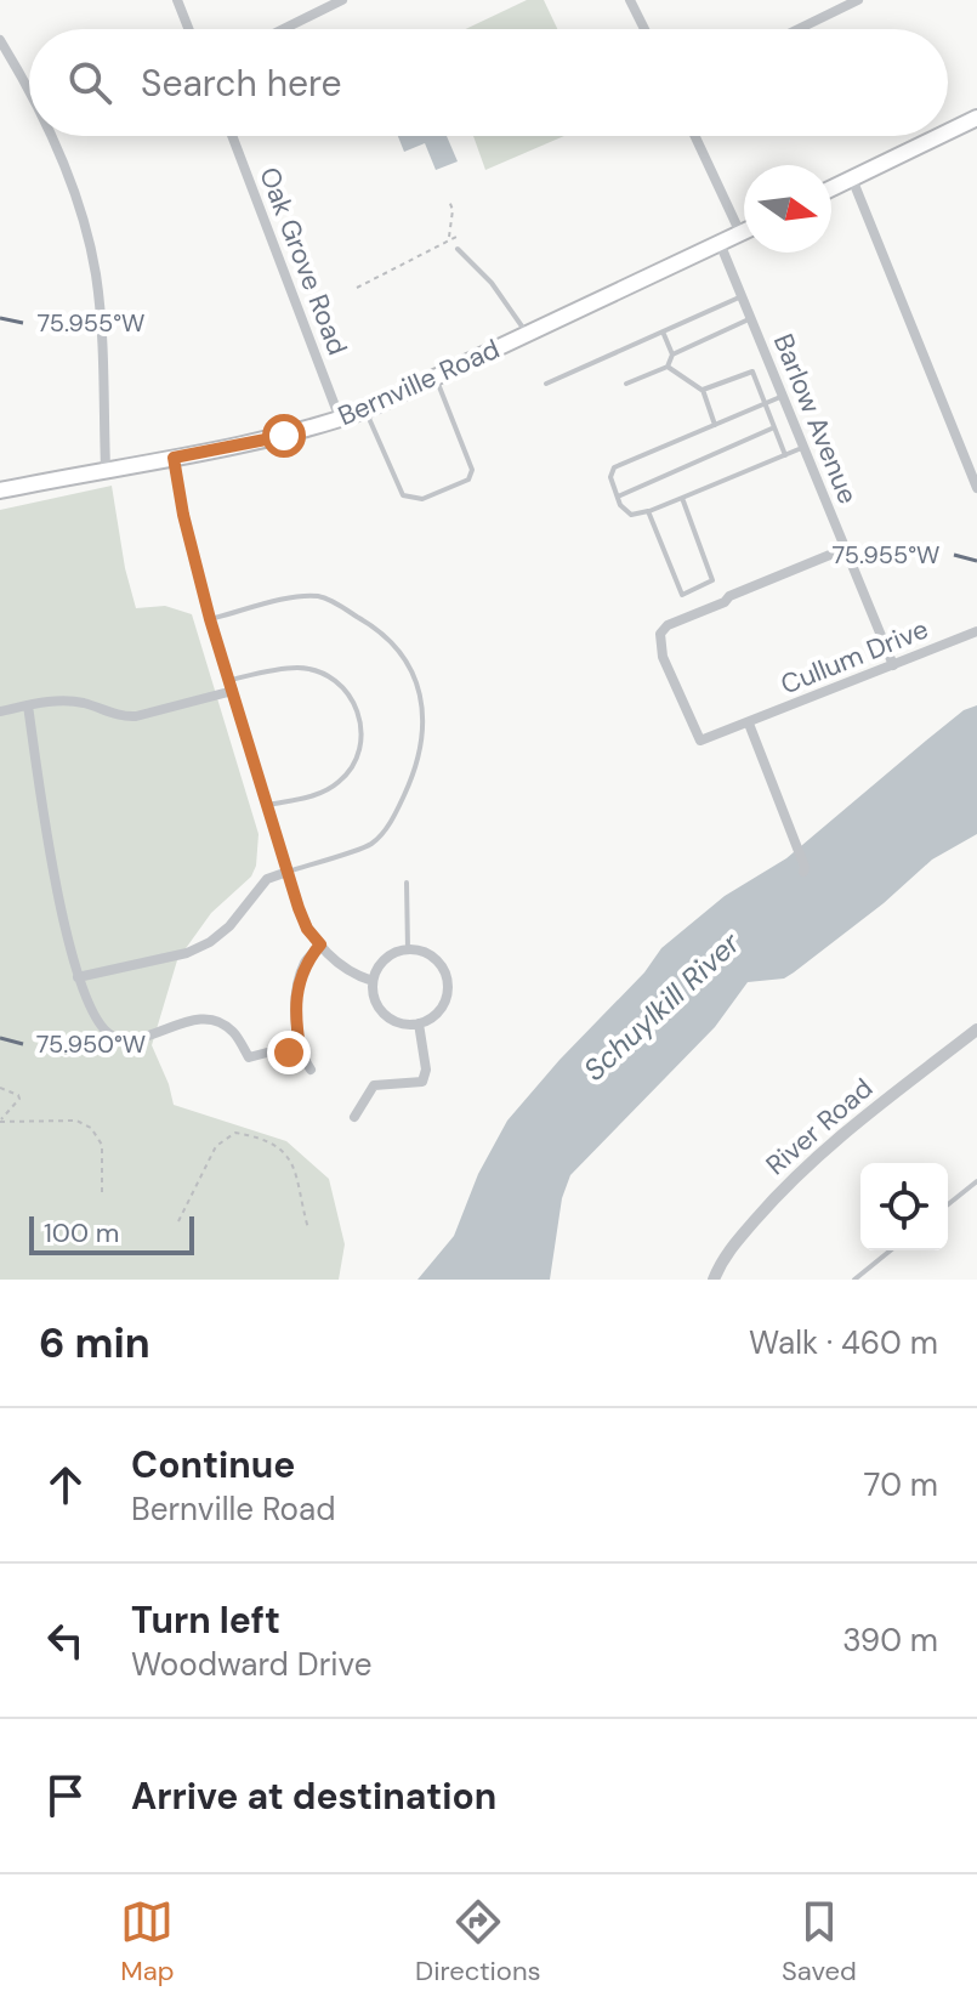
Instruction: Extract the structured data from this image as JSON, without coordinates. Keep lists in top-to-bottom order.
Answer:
{
  "streets": {
    "main road": ["Bernville Road"],
    "street": [
      "Oak Grove Road",
      "Barlow Avenue",
      "Cullum Drive",
      "River Road"
    ]
  },
  "crossings": [
    ["Oak Grove Road", "Bernville Road"],
    ["Bernville Road", "Barlow Avenue"],
    ["Barlow Avenue", "Cullum Drive"]
  ],
  "water": ["Schuylkill River"],
  "scale_bar": "100 m",
  "north": "right",
  "page": {
    "search": "Search here",
    "scale": "100 m",
    "heading": ["6 min", "Walk · 460 m"],
    "list": [
      ["Continue", "Bernville Road", "70 m"],
      ["Turn left", "Woodward Drive", "390 m"],
      "Arrive at destination"
    ],
    "nav": ["Map", "Directions", "Saved"]
  },
  "coordinates": ["75.955°W", "75.950°W"]
}
